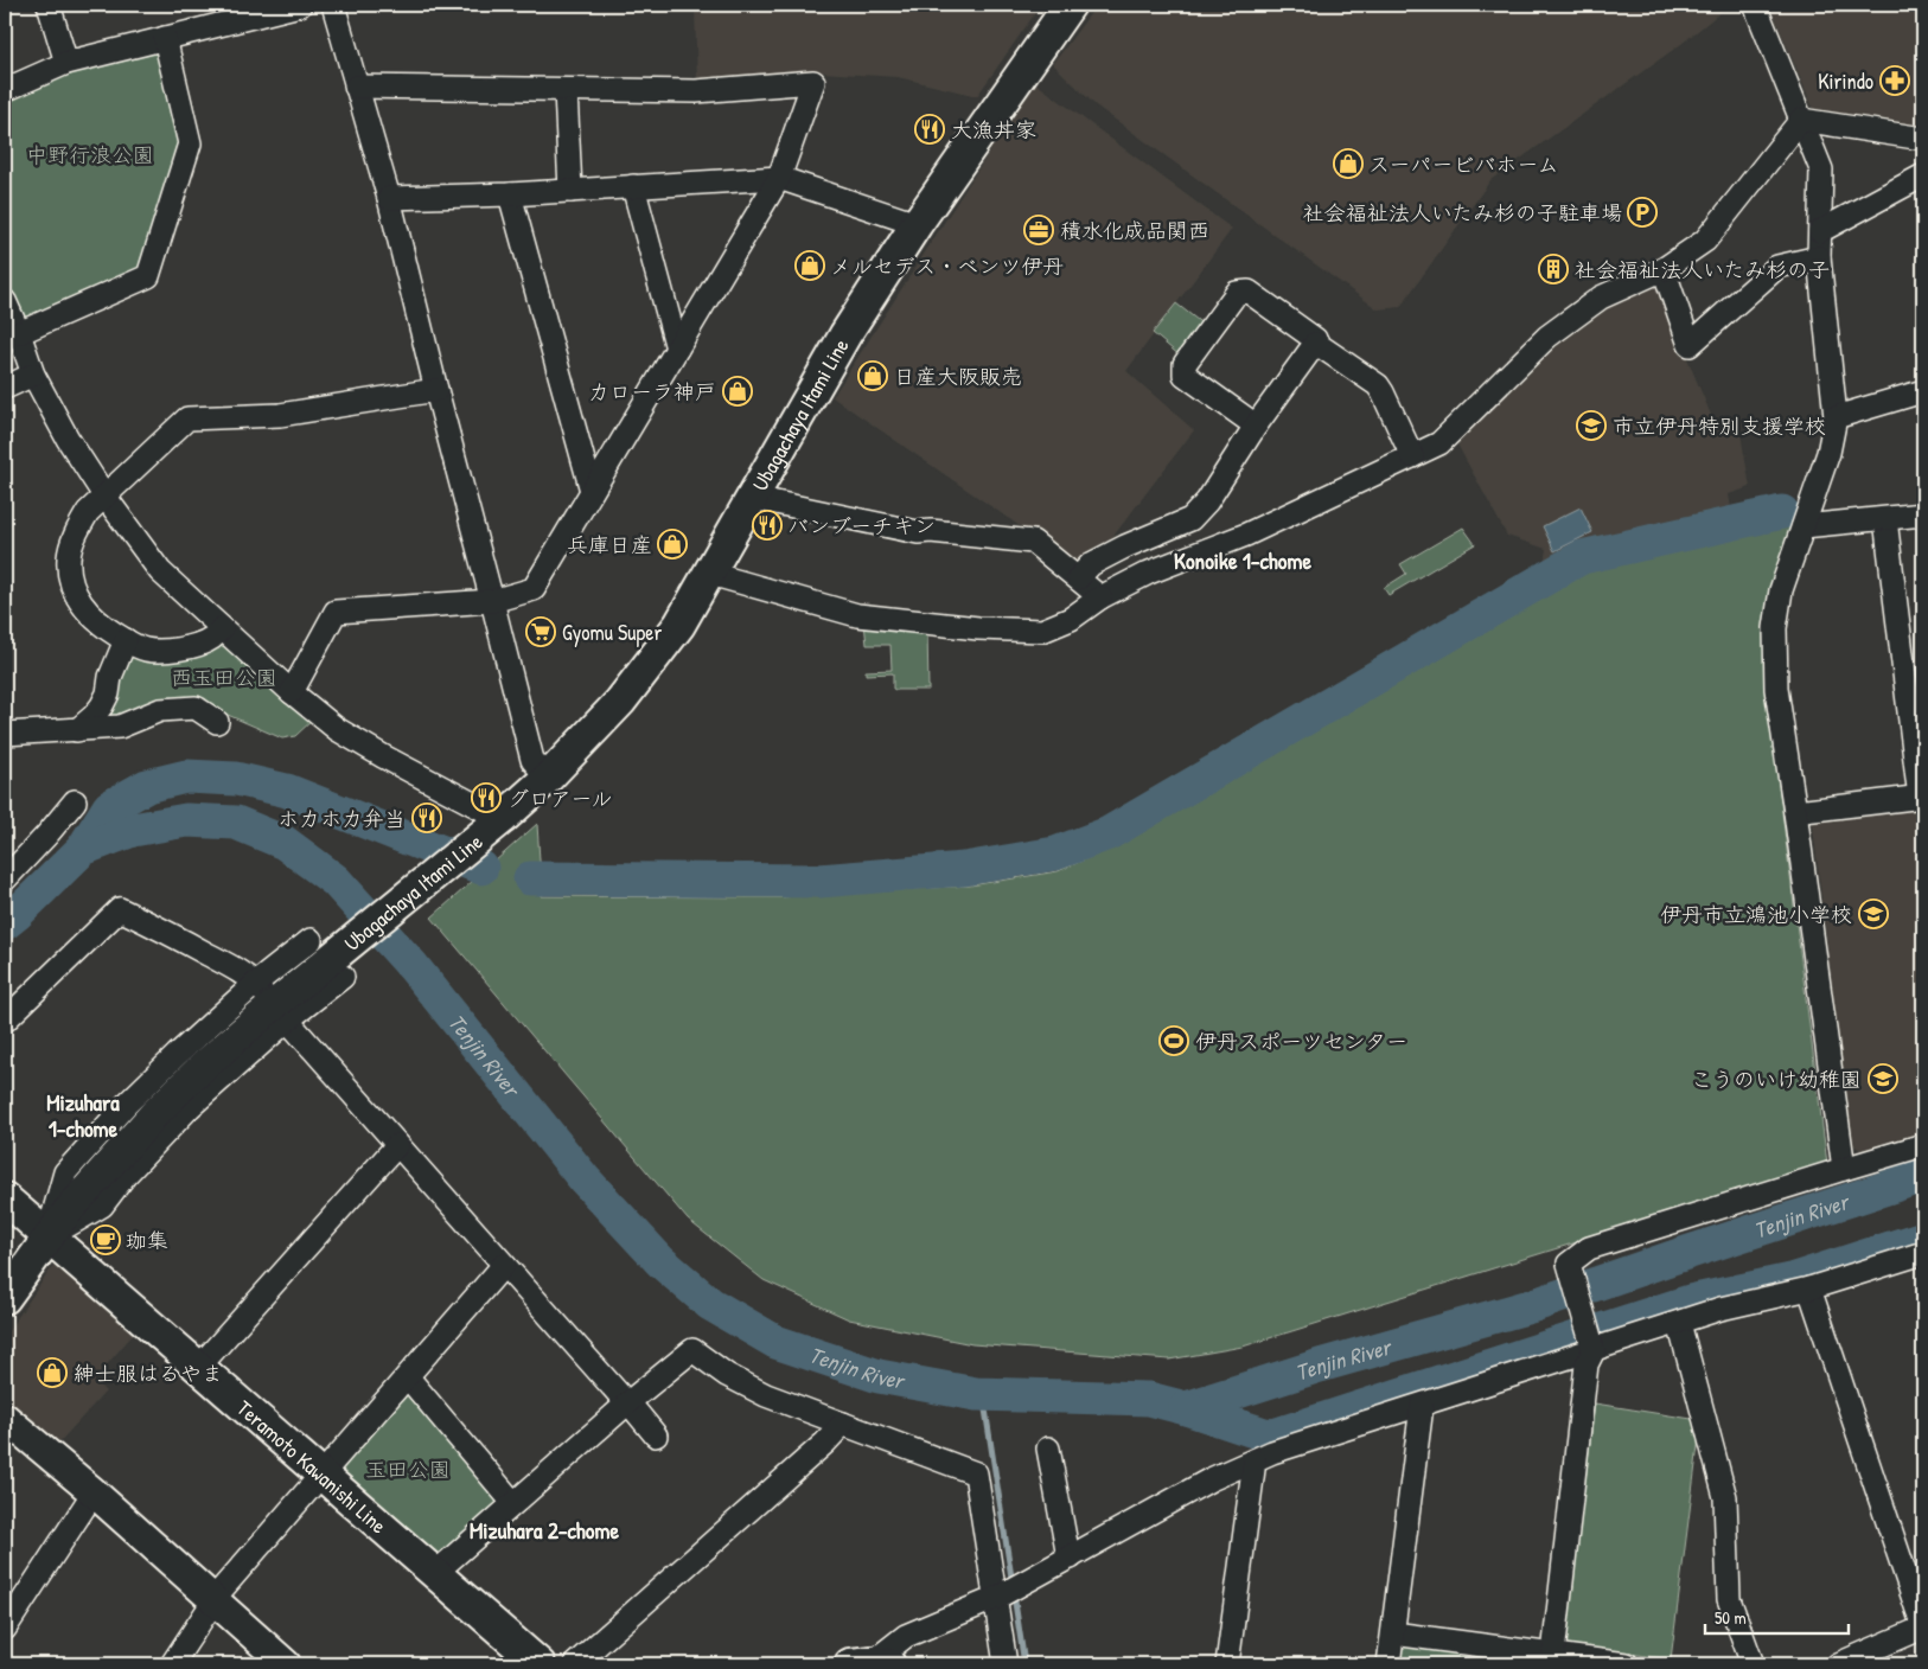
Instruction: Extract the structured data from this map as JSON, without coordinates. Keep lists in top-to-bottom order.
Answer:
{
  "streets": {
    "main road": ["Ubagachaya Itami Line", "Teramoto Kawanishi Line"]
  },
  "crossings": [
    ["Ubagachaya Itami Line", "Teramoto Kawanishi Line"]
  ],
  "districts": ["Konoike 1-chome", "Mizuhara 1-chome", "Mizuhara 2-chome"],
  "water": ["Tenjin River"],
  "parks": ["中野行浪公園", "西玉田公園", "玉田公園"],
  "places": {
    "pharmacy": ["Kirindo"],
    "restaurant": [
      "大漁丼家",
      "バンブーチキン",
      "グロアール",
      "ホカホカ弁当"
    ],
    "shop": [
      "スーパービバホーム",
      "メルセデス・ベンツ伊丹",
      "日産大阪販売",
      "カローラ神戸",
      "兵庫日産",
      "紳士服はるやま"
    ],
    "parking": ["社会福祉法人いたみ杉の子駐車場"],
    "office": ["積水化成品関西"],
    "building": ["社会福祉法人いたみ杉の子"],
    "school or university": ["市立伊丹特別支援学校", "伊丹市立鴻池小学校", "こうのいけ幼稚園"],
    "supermarket": ["Gyomu Super"],
    "sports": ["伊丹スポーツセンター"],
    "cafe": ["珈集"]
  },
  "scale_bar": "50 m"
}
